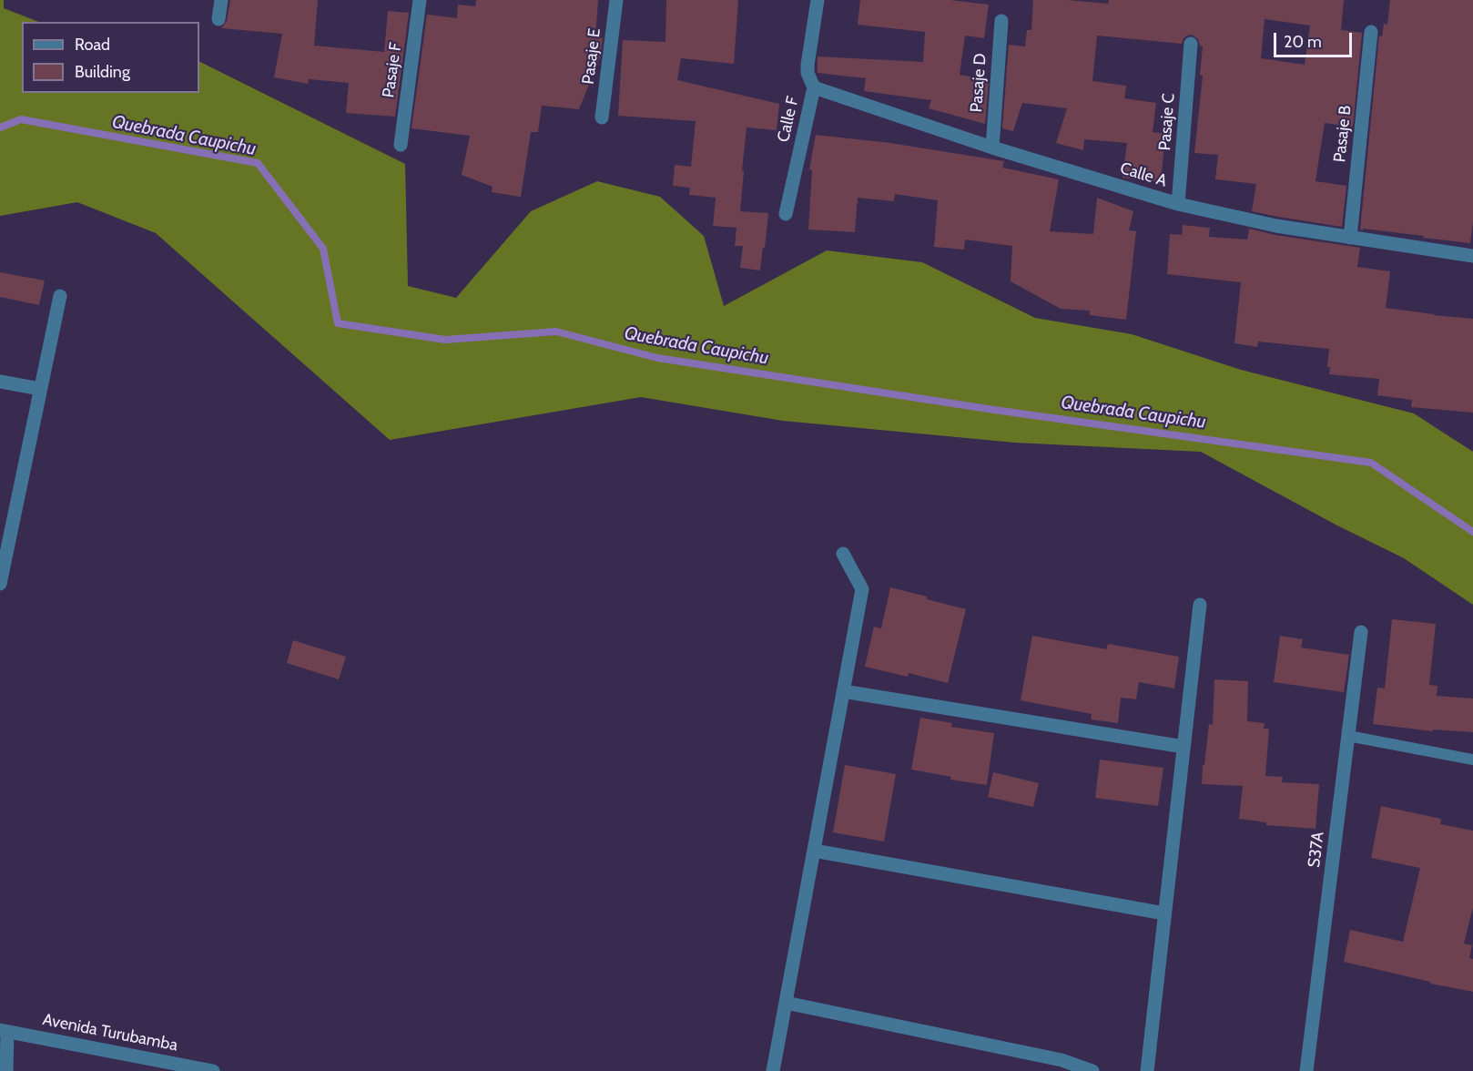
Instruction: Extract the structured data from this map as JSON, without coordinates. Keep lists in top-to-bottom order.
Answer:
{
  "streets": {
    "street": [
      "Pasaje E",
      "Pasaje F",
      "Pasaje D",
      "Calle F",
      "Pasaje C",
      "Pasaje B",
      "Calle A",
      "S37A",
      "Avenida Turubamba"
    ]
  },
  "crossings": [
    ["Pasaje D", "Calle A"],
    ["Calle F", "Calle A"],
    ["Pasaje C", "Calle A"],
    ["Pasaje B", "Calle A"]
  ],
  "water": ["Quebrada Caupichu"],
  "legend": ["Road", "Building"],
  "scale_bar": "20 m"
}
